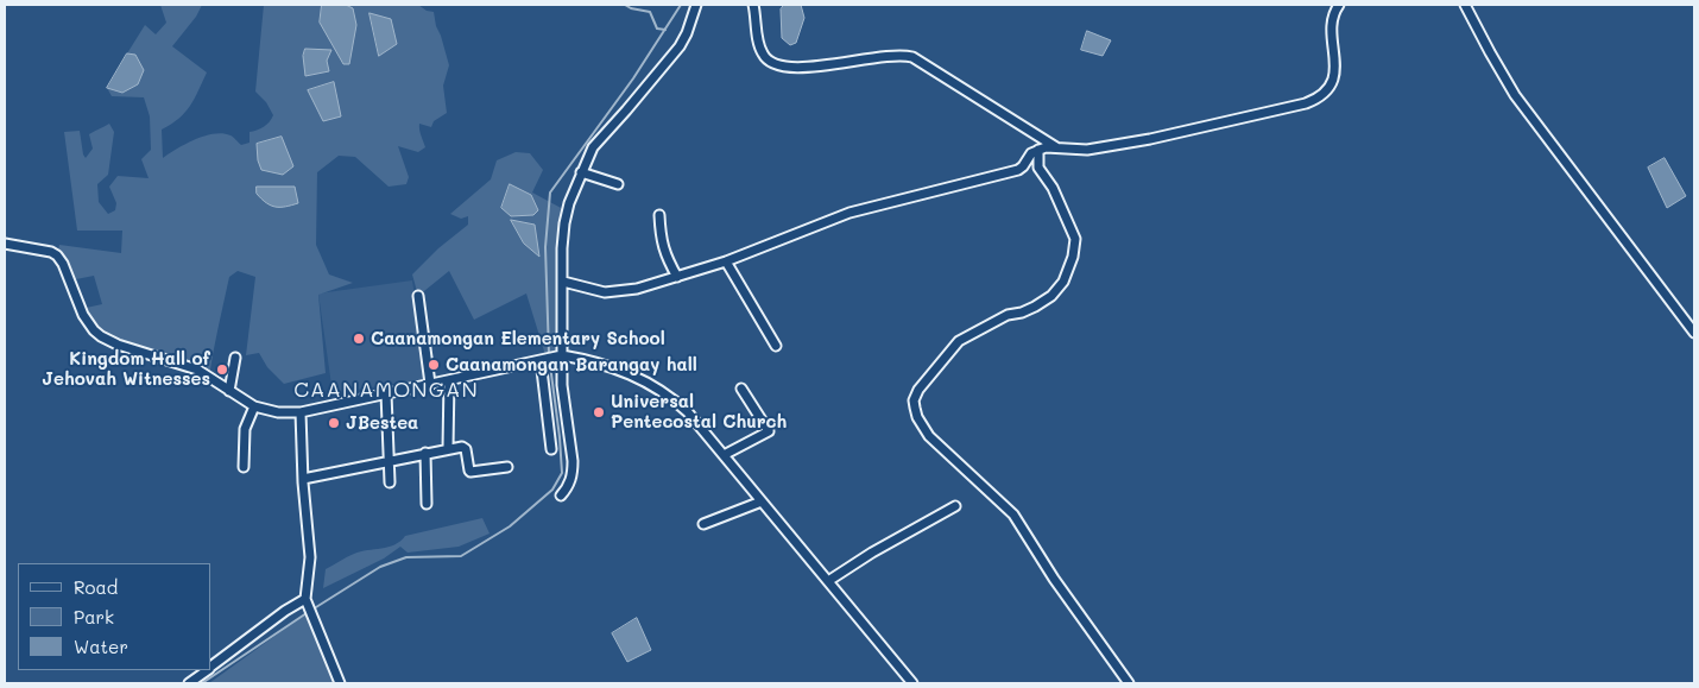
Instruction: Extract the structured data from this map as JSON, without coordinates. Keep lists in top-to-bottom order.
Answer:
{
  "districts": ["CAANAMONGAN"],
  "places": [
    "Caanamongan Elementary School",
    "Caanamongan Barangay hall",
    "Kingdom Hall of Jehovah Witnesses",
    "Universal Pentecostal Church",
    "JBestea"
  ],
  "legend": ["Road", "Park", "Water"]
}
